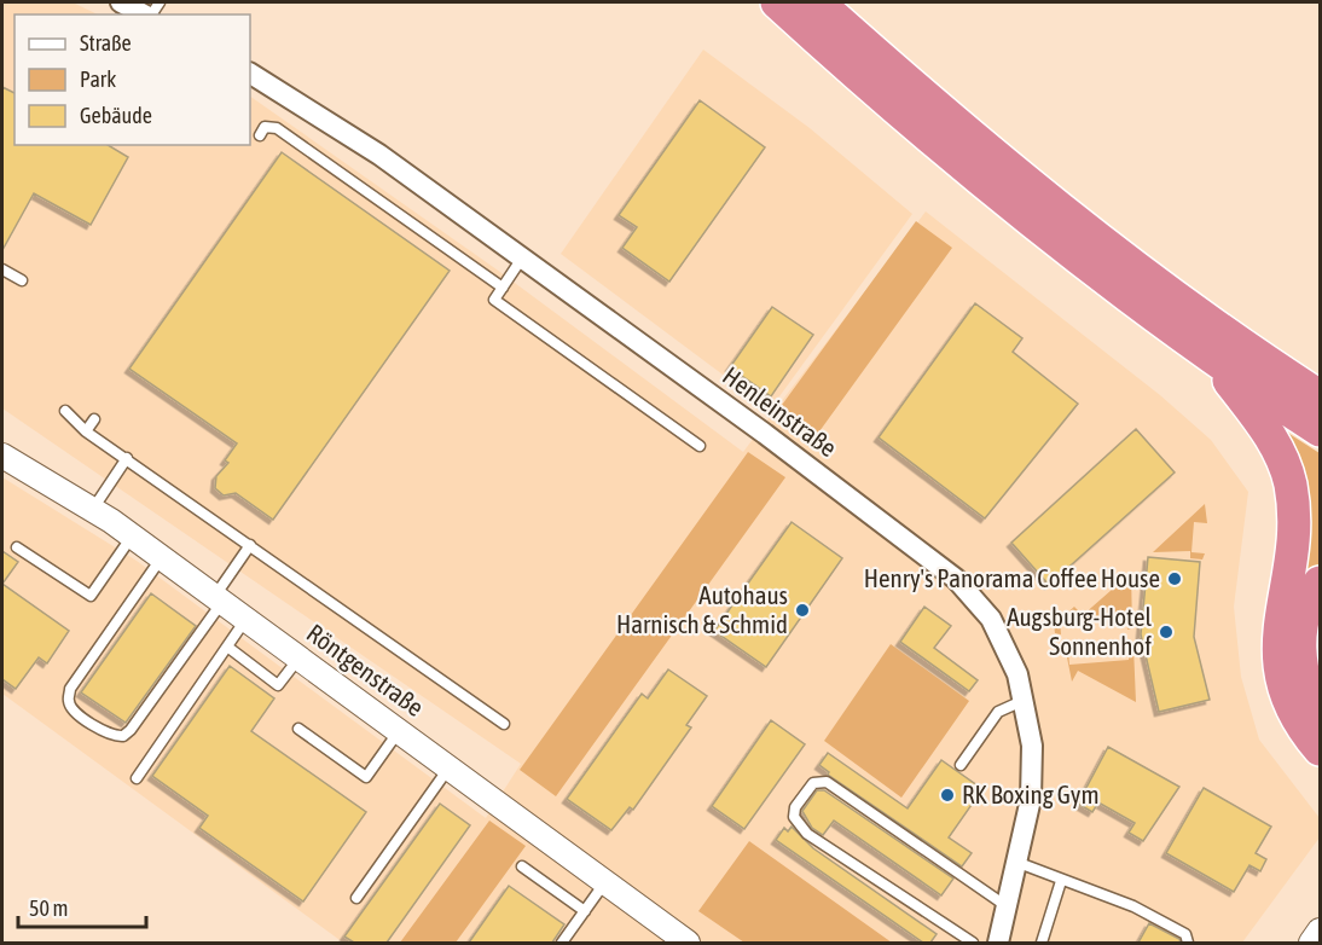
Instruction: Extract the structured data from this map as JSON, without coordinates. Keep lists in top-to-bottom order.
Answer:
{
  "streets": {
    "street": ["Henleinstraße", "Röntgenstraße"]
  },
  "places": [
    "Henry's Panorama Coffee House",
    "Autohaus Harnisch & Schmid",
    "Augsburg-Hotel Sonnenhof",
    "RK Boxing Gym"
  ],
  "legend": ["Straße", "Park", "Gebäude"],
  "scale_bar": "50 m"
}
